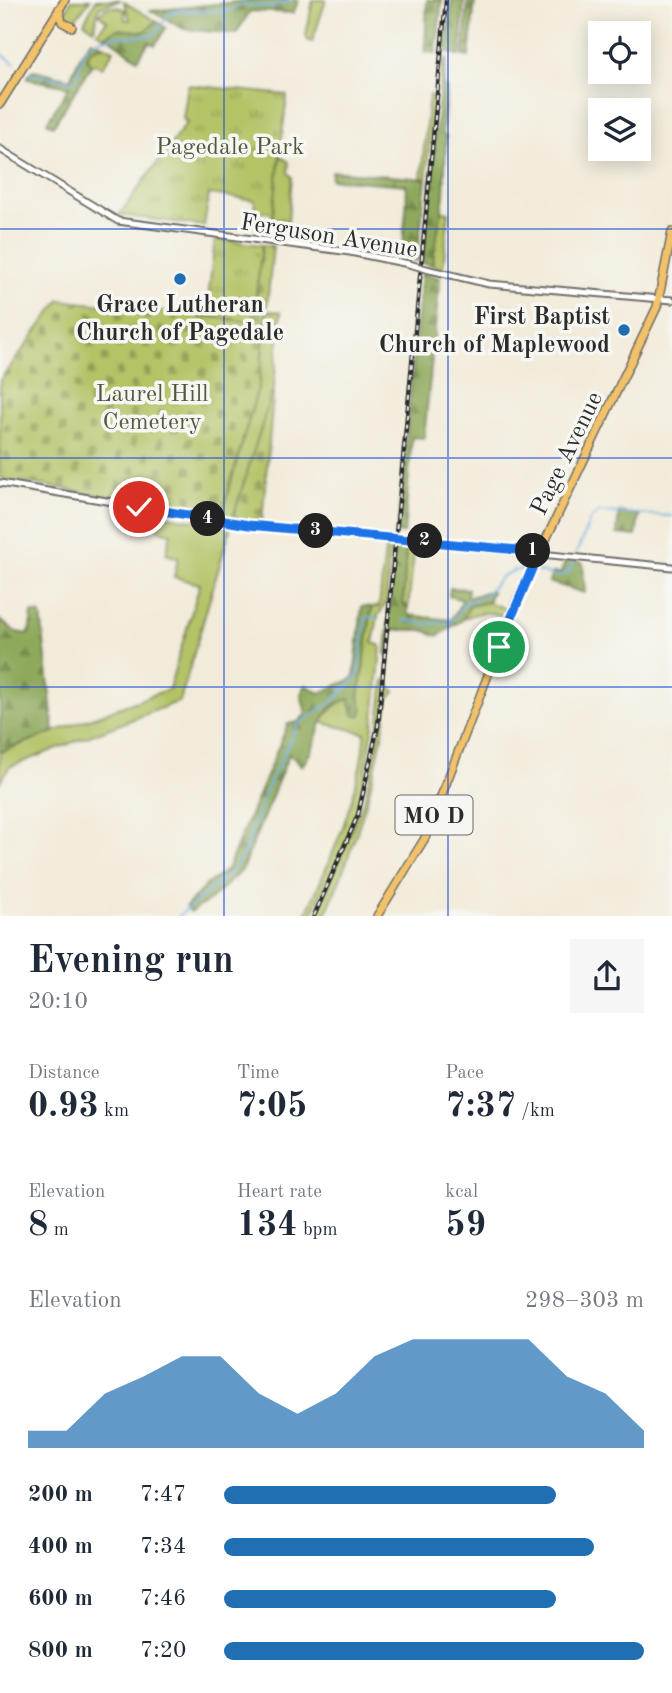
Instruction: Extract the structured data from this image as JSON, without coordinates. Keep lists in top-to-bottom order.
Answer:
{
  "streets": {
    "main road": ["Page Avenue", "MO D"],
    "street": ["Ferguson Avenue"]
  },
  "crossings": [
    ["Ferguson Avenue", "Page Avenue"]
  ],
  "parks": ["Pagedale Park", "Laurel Hill Cemetery"],
  "places": ["Grace Lutheran Church of Pagedale", "First Baptist Church of Maplewood"],
  "page": {
    "pins": [
      "4",
      "3",
      "2",
      "1"
    ],
    "heading": ["Evening run", "20:10"],
    "stats": [
      ["Distance", "0.93 km"],
      ["Time", "7:05"],
      ["Pace", "7:37 /km"],
      ["Elevation", "8 m"],
      ["Heart rate", "134 bpm"],
      ["kcal", "59"]
    ],
    "chart": ["Elevation", "298–303 m"],
    "list": [
      {
        "name": "200 m",
        "note": "7:47"
      },
      {
        "name": "400 m",
        "note": "7:34"
      },
      {
        "name": "600 m",
        "note": "7:46"
      },
      {
        "name": "800 m",
        "note": "7:20"
      }
    ]
  }
}
